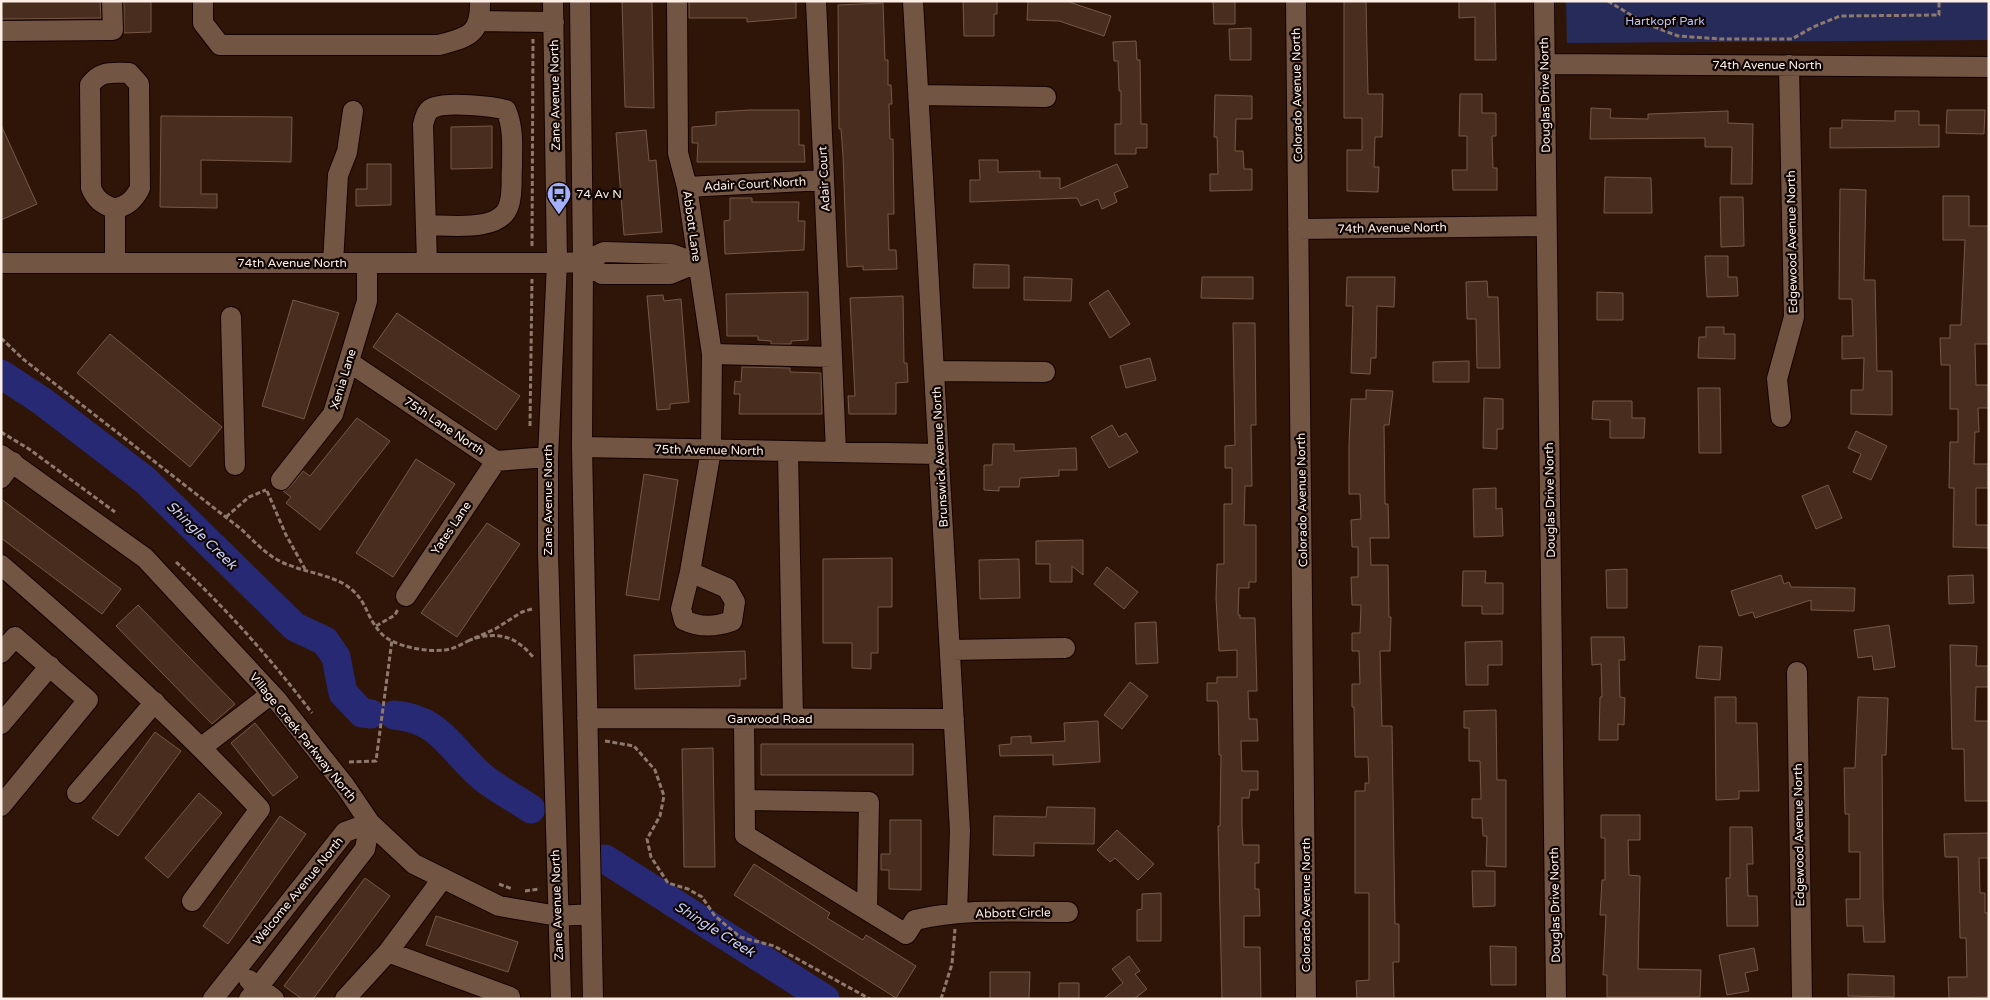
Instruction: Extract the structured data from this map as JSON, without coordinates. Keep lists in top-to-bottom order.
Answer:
{
  "streets": {
    "street": [
      "74th Avenue North",
      "Zane Avenue North",
      "Colorado Avenue North",
      "Douglas Drive North",
      "Adair Court",
      "Adair Court North",
      "Abbott Lane",
      "Edgewood Avenue North",
      "Xenia Lane",
      "75th Lane North",
      "75th Avenue North",
      "Brunswick Avenue North",
      "Yates Lane",
      "Garwood Road",
      "Village Creek Parkway North",
      "Welcome Avenue North",
      "Abbott Circle"
    ]
  },
  "crossings": [
    ["74th Avenue North", "Zane Avenue North"],
    ["74th Avenue North", "Colorado Avenue North"],
    ["74th Avenue North", "Douglas Drive North"],
    ["74th Avenue North", "Edgewood Avenue North"],
    ["74th Avenue North", "Xenia Lane"],
    ["Zane Avenue North", "75th Lane North"],
    ["Zane Avenue North", "75th Avenue North"],
    ["Zane Avenue North", "Garwood Road"],
    ["Zane Avenue North", "Village Creek Parkway North"],
    ["Adair Court", "Adair Court North"],
    ["Adair Court North", "Abbott Lane"],
    ["Abbott Lane", "75th Avenue North"],
    ["Xenia Lane", "75th Lane North"],
    ["75th Lane North", "Yates Lane"],
    ["75th Avenue North", "Brunswick Avenue North"],
    ["Brunswick Avenue North", "Garwood Road"],
    ["Brunswick Avenue North", "Abbott Circle"],
    ["Village Creek Parkway North", "Welcome Avenue North"]
  ],
  "water": ["Shingle Creek"],
  "parks": ["Hartkopf Park"],
  "places": {
    "bus stop": ["74 Av N"]
  }
}
